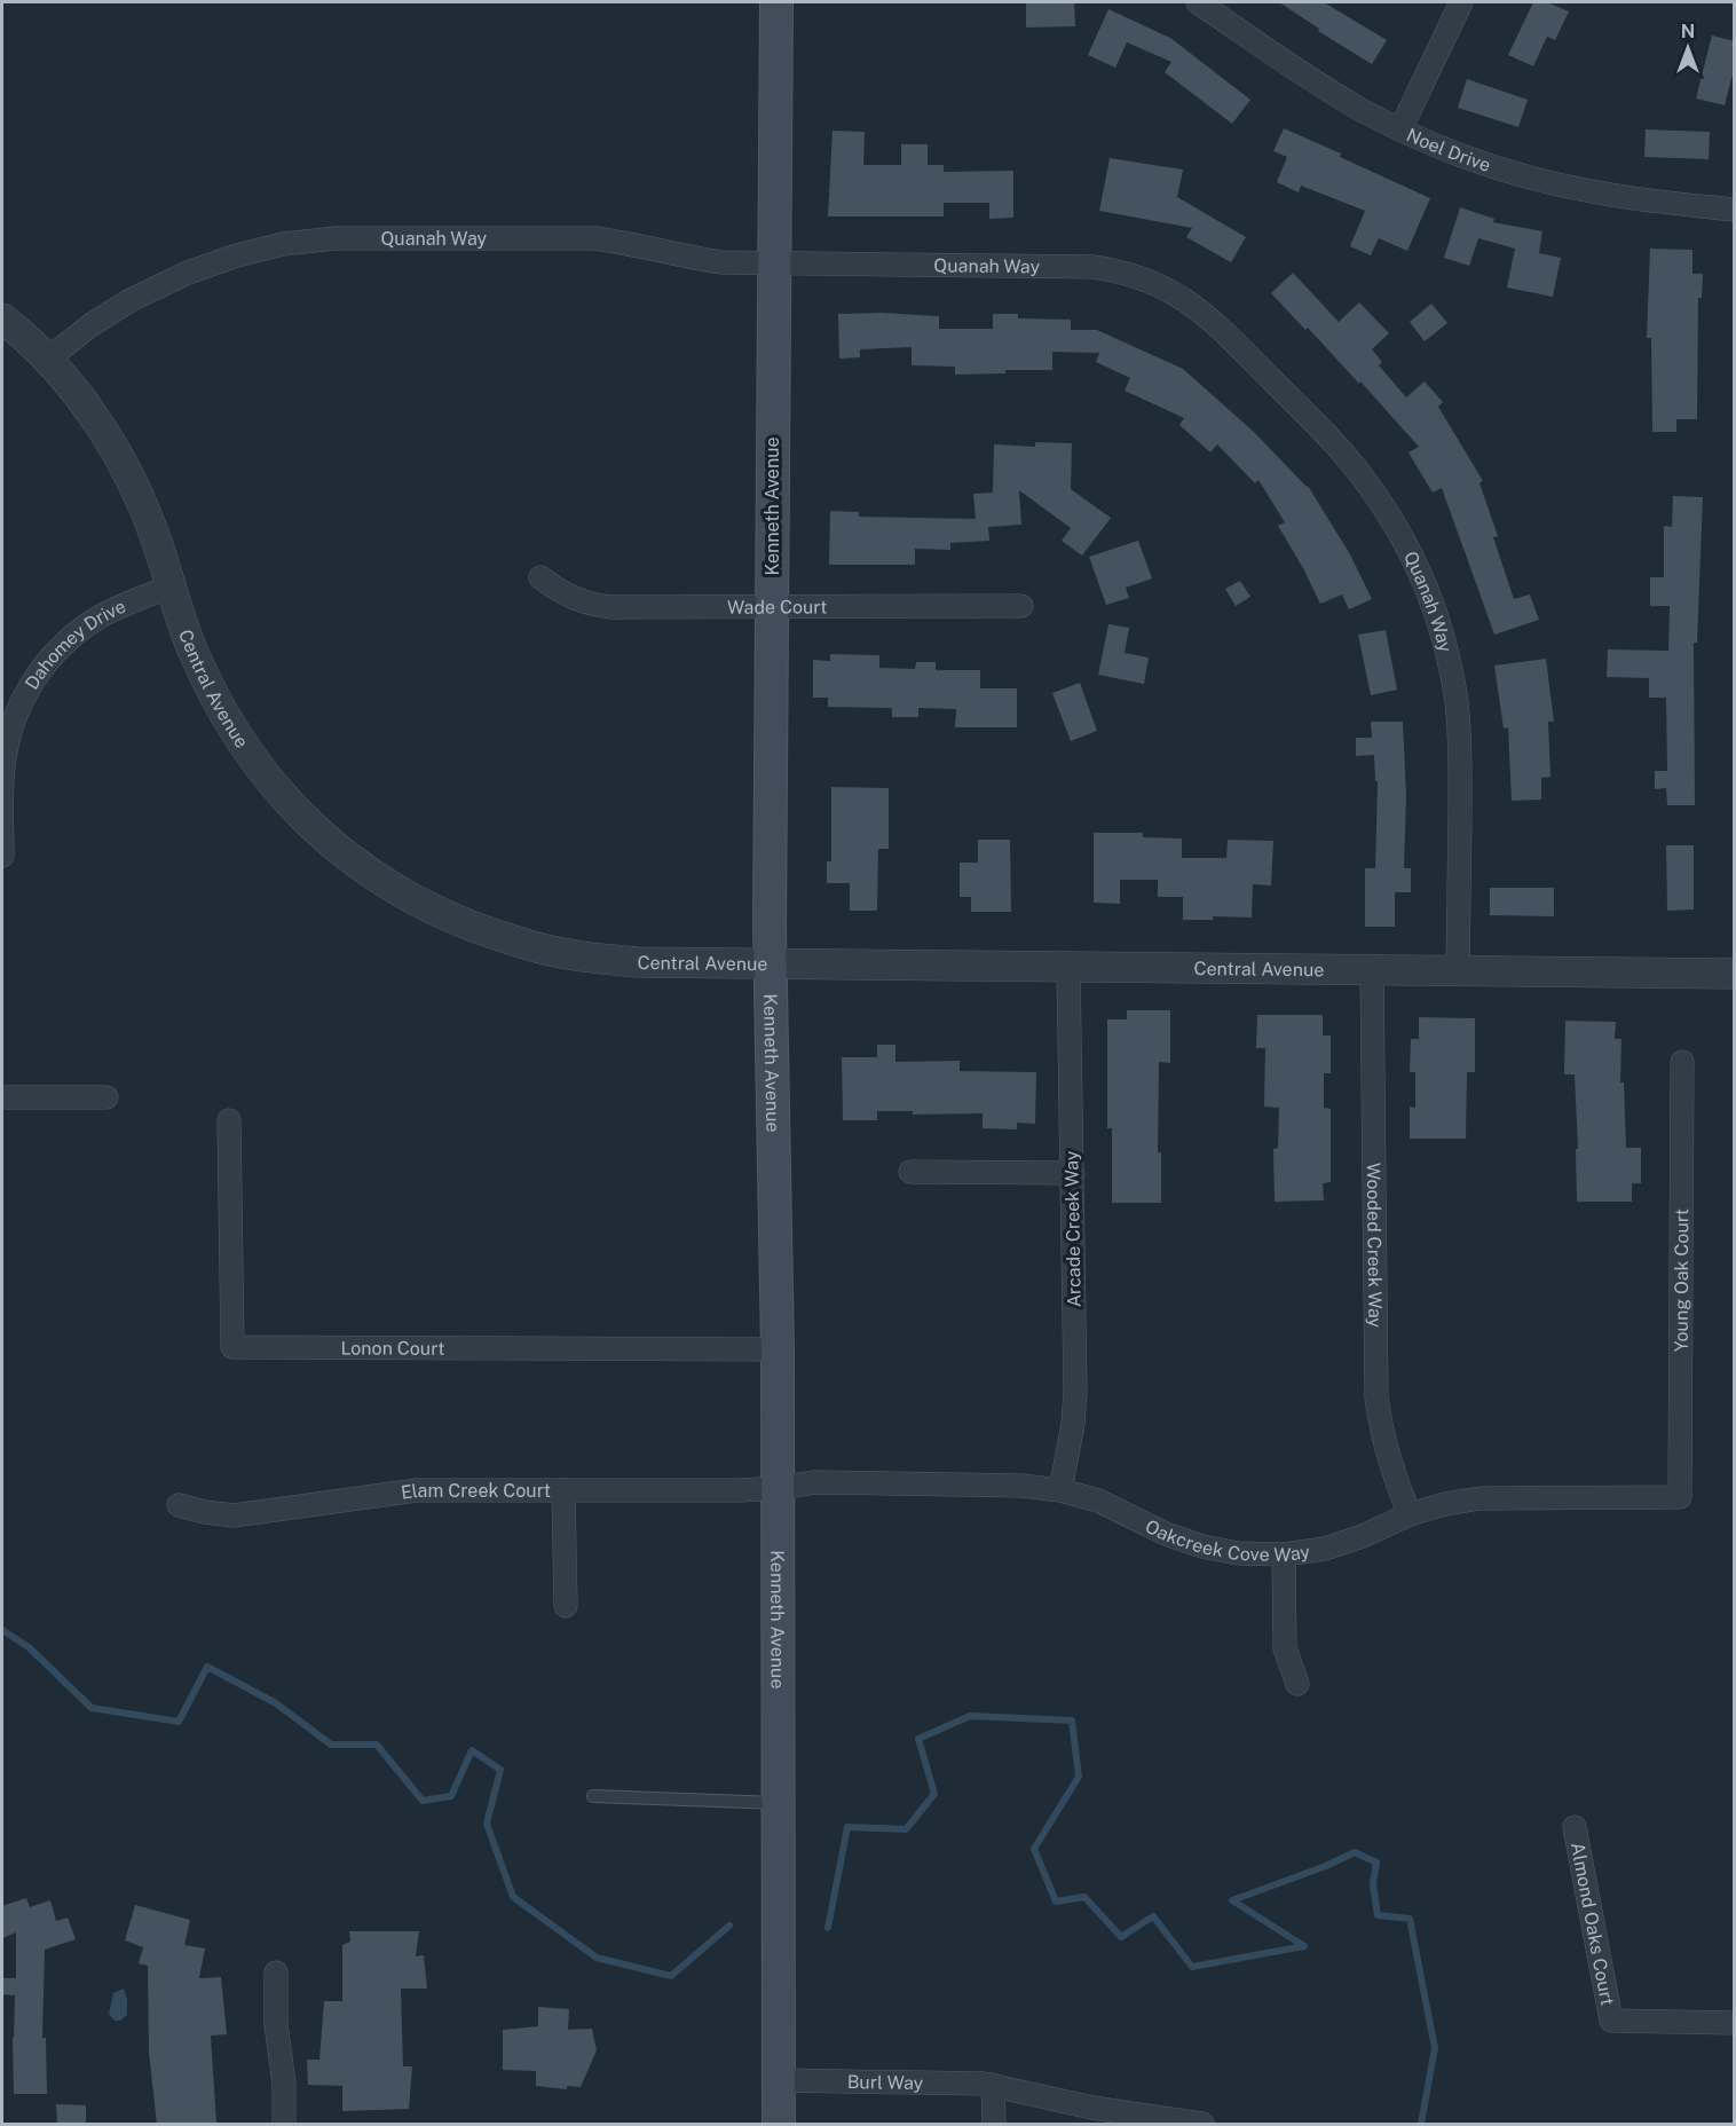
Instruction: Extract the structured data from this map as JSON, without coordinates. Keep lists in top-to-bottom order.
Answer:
{
  "streets": {
    "main road": ["Kenneth Avenue"],
    "street": [
      "Noel Drive",
      "Quanah Way",
      "Wade Court",
      "Dahomey Drive",
      "Central Avenue",
      "Arcade Creek Way",
      "Wooded Creek Way",
      "Young Oak Court",
      "Lonon Court",
      "Elam Creek Court",
      "Oakcreek Cove Way",
      "Almond Oaks Court",
      "Burl Way"
    ]
  },
  "crossings": [
    ["Quanah Way", "Kenneth Avenue"],
    ["Quanah Way", "Central Avenue"],
    ["Kenneth Avenue", "Wade Court"],
    ["Kenneth Avenue", "Central Avenue"],
    ["Kenneth Avenue", "Lonon Court"],
    ["Kenneth Avenue", "Elam Creek Court"],
    ["Kenneth Avenue", "Oakcreek Cove Way"],
    ["Kenneth Avenue", "Burl Way"],
    ["Dahomey Drive", "Central Avenue"],
    ["Central Avenue", "Arcade Creek Way"],
    ["Central Avenue", "Wooded Creek Way"],
    ["Arcade Creek Way", "Oakcreek Cove Way"],
    ["Wooded Creek Way", "Oakcreek Cove Way"],
    ["Young Oak Court", "Oakcreek Cove Way"],
    ["Elam Creek Court", "Oakcreek Cove Way"]
  ],
  "north": "top"
}
